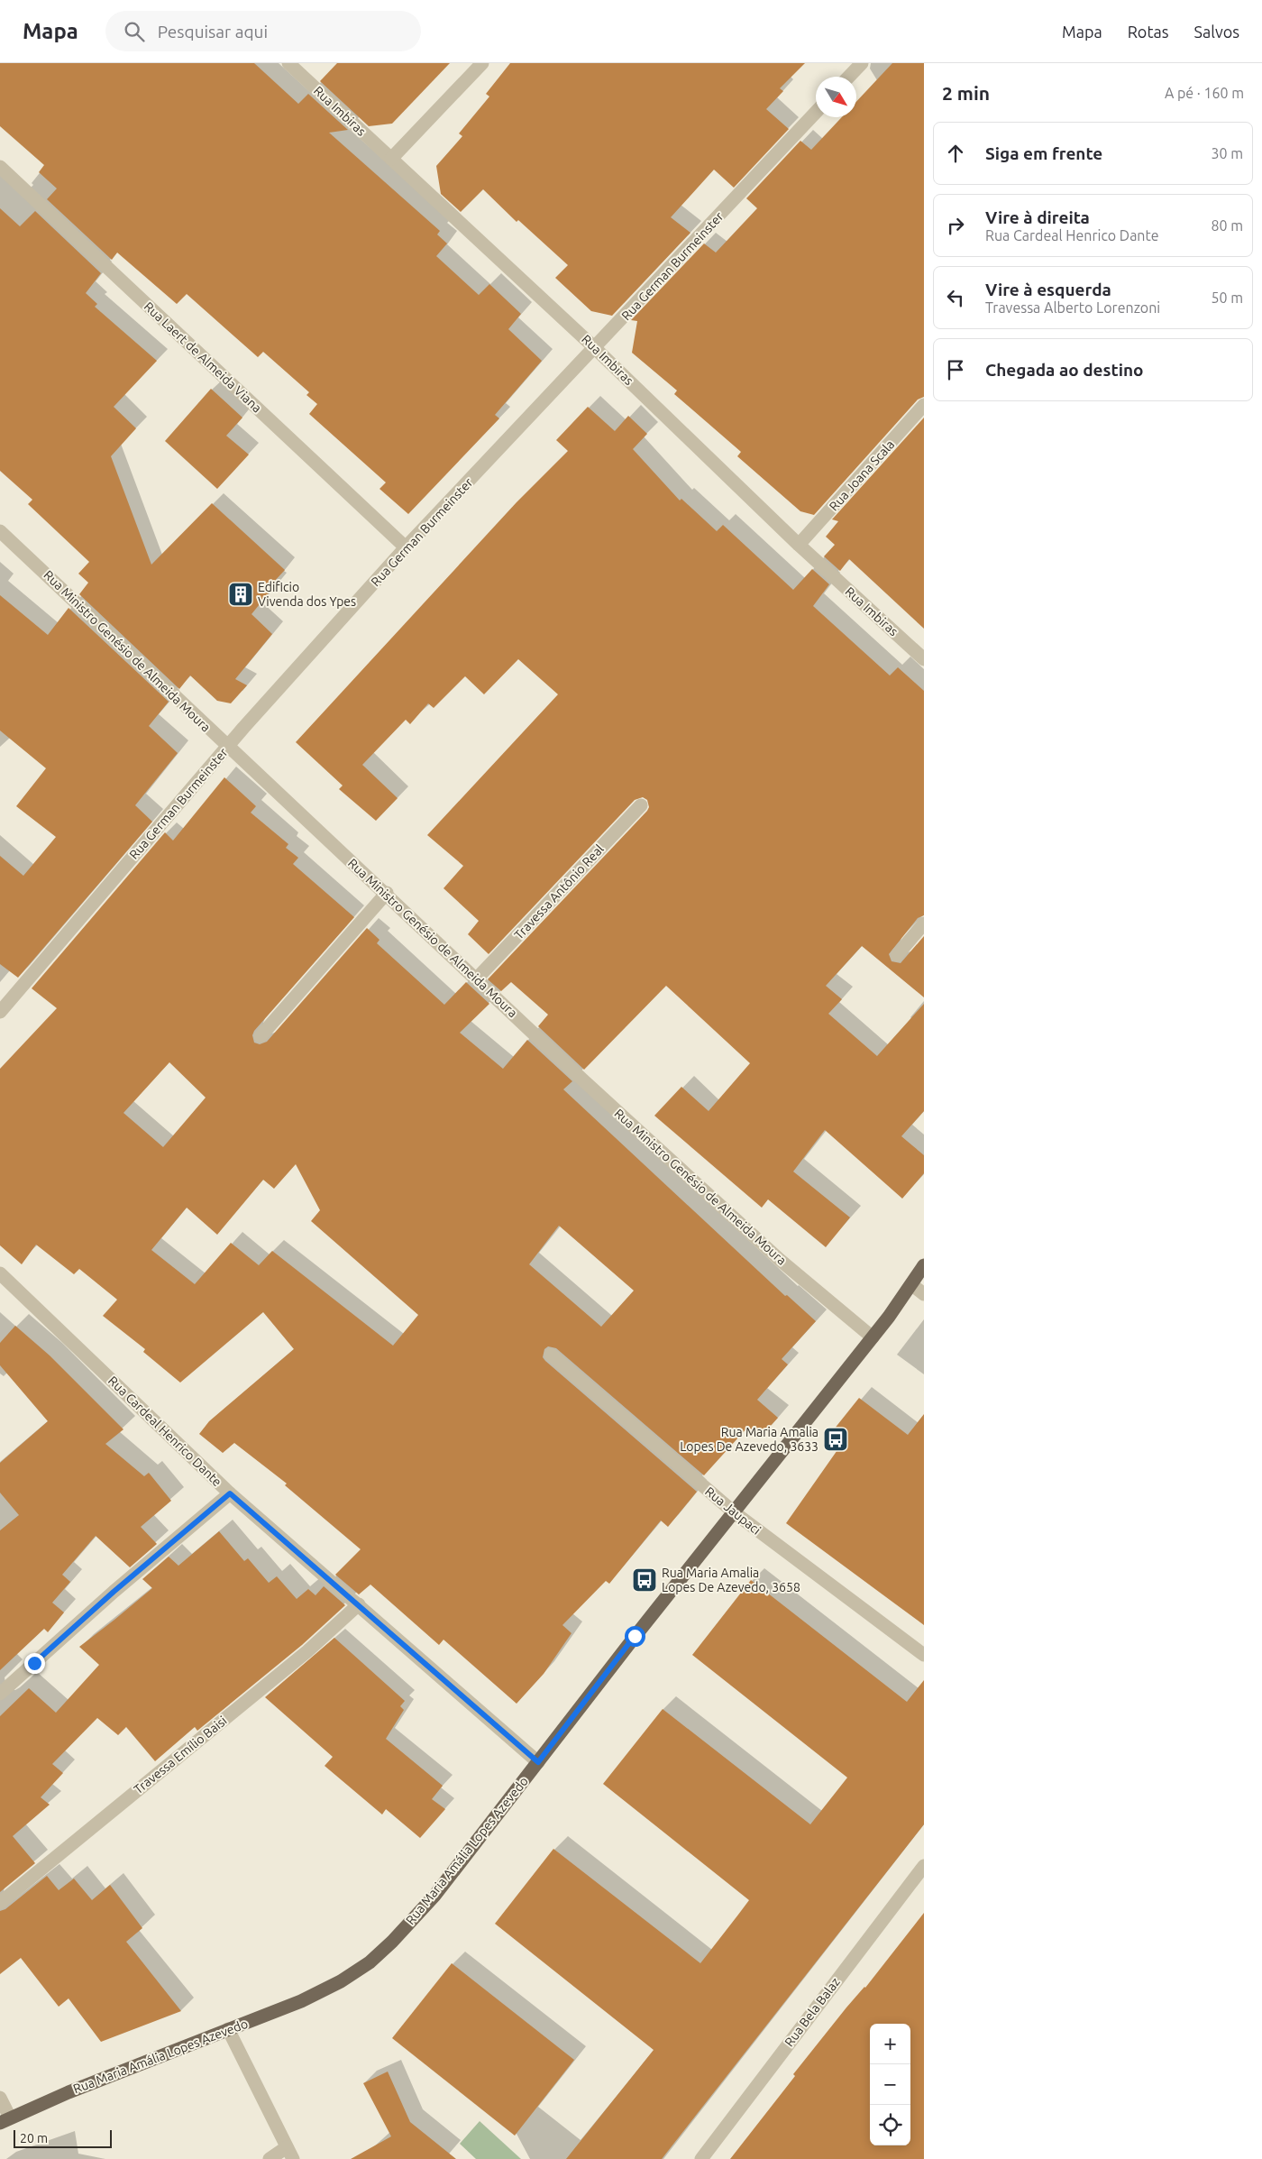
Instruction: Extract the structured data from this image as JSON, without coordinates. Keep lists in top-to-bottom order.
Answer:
{
  "streets": {
    "main road": ["Rua Maria Amália Lopes Azevedo"],
    "street": [
      "Rua Imbiras",
      "Rua German Burmeinster",
      "Rua Laert de Almeida Viana",
      "Rua Joana Scala",
      "Rua Ministro Genésio de Almeida Moura",
      "Travessa Antônio Real",
      "Rua Cardeal Henrico Dante",
      "Rua Jaupaci",
      "Travessa Emílio Baisi",
      "Rua Bela Balaz"
    ]
  },
  "crossings": [
    ["Rua Imbiras", "Rua German Burmeinster"],
    ["Rua Imbiras", "Rua Joana Scala"],
    ["Rua German Burmeinster", "Rua Laert de Almeida Viana"],
    ["Rua German Burmeinster", "Rua Ministro Genésio de Almeida Moura"],
    ["Rua Ministro Genésio de Almeida Moura", "Travessa Antônio Real"],
    ["Rua Ministro Genésio de Almeida Moura", "Rua Maria Amália Lopes Azevedo"],
    ["Rua Cardeal Henrico Dante", "Travessa Emílio Baisi"],
    ["Rua Cardeal Henrico Dante", "Rua Maria Amália Lopes Azevedo"],
    ["Rua Jaupaci", "Rua Maria Amália Lopes Azevedo"]
  ],
  "places": {
    "building": ["Edificio Vivenda dos Ypes"],
    "bus stop": ["Rua Maria Amalia Lopes De Azevedo, 3633", "Rua Maria Amalia Lopes De Azevedo, 3658"]
  },
  "scale_bar": "20 m",
  "north": "bottom right",
  "page": {
    "header": "Mapa",
    "search": "Pesquisar aqui",
    "nav": ["Mapa", "Rotas", "Salvos"],
    "heading": ["2 min", "A pé · 160 m"],
    "list": [
      ["Siga em frente", "30 m"],
      ["Vire à direita", "Rua Cardeal Henrico Dante", "80 m"],
      ["Vire à esquerda", "Travessa Alberto Lorenzoni", "50 m"],
      "Chegada ao destino"
    ],
    "map_buttons": ["+", "−"],
    "scale": "20 m"
  }
}
